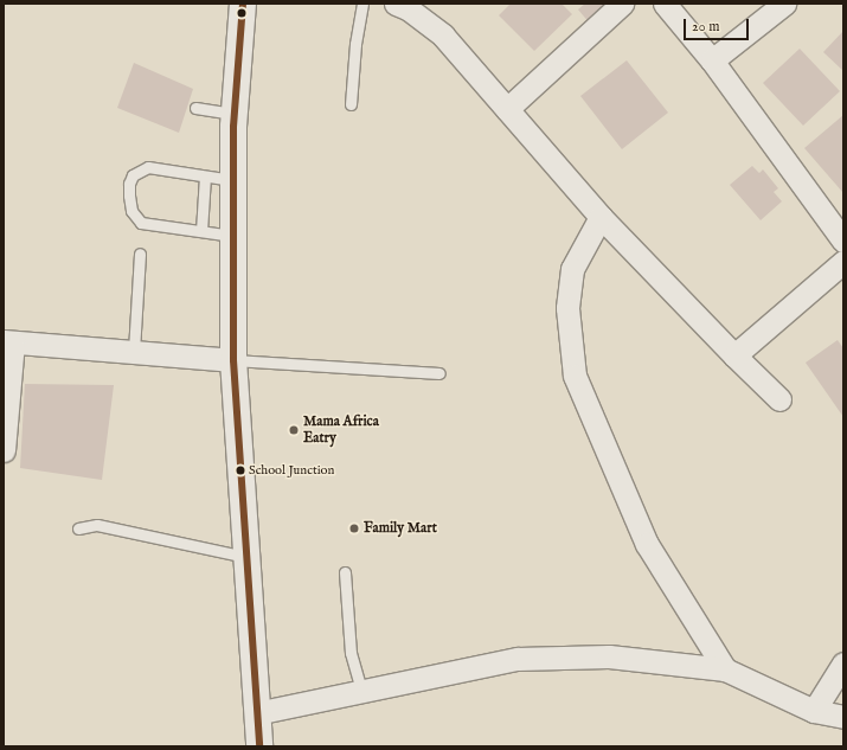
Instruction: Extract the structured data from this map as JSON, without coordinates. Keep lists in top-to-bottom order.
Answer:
{
  "places": ["Mama Africa Eatry", "School Junction", "Family Mart"],
  "scale_bar": "20 m"
}
